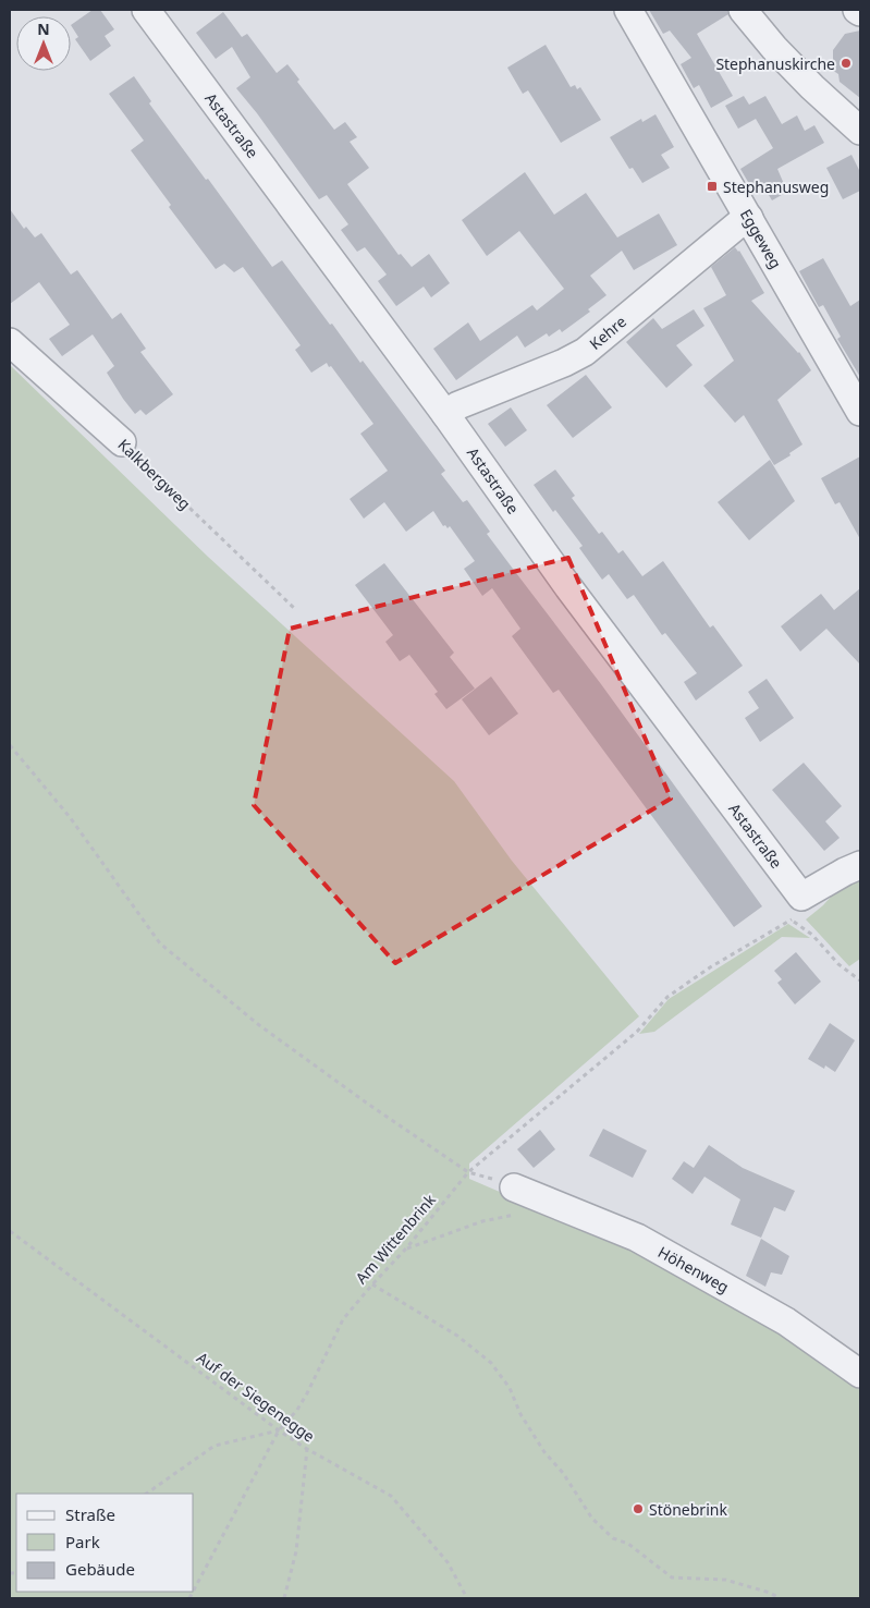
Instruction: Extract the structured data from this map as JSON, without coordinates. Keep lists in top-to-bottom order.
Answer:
{
  "streets": {
    "street": [
      "Astastraße",
      "Eggeweg",
      "Kehre",
      "Kalkbergweg",
      "Höhenweg"
    ],
    "path": ["Am Wittenbrink", "Auf der Siegenegge"]
  },
  "crossings": [
    ["Astastraße", "Kehre"],
    ["Eggeweg", "Kehre"],
    ["Am Wittenbrink", "Auf der Siegenegge"]
  ],
  "places": {
    "other": ["Stephanuskirche", "Stönebrink"],
    "transit": ["Stephanusweg"]
  },
  "legend": ["Straße", "Park", "Gebäude"],
  "north": "top"
}
